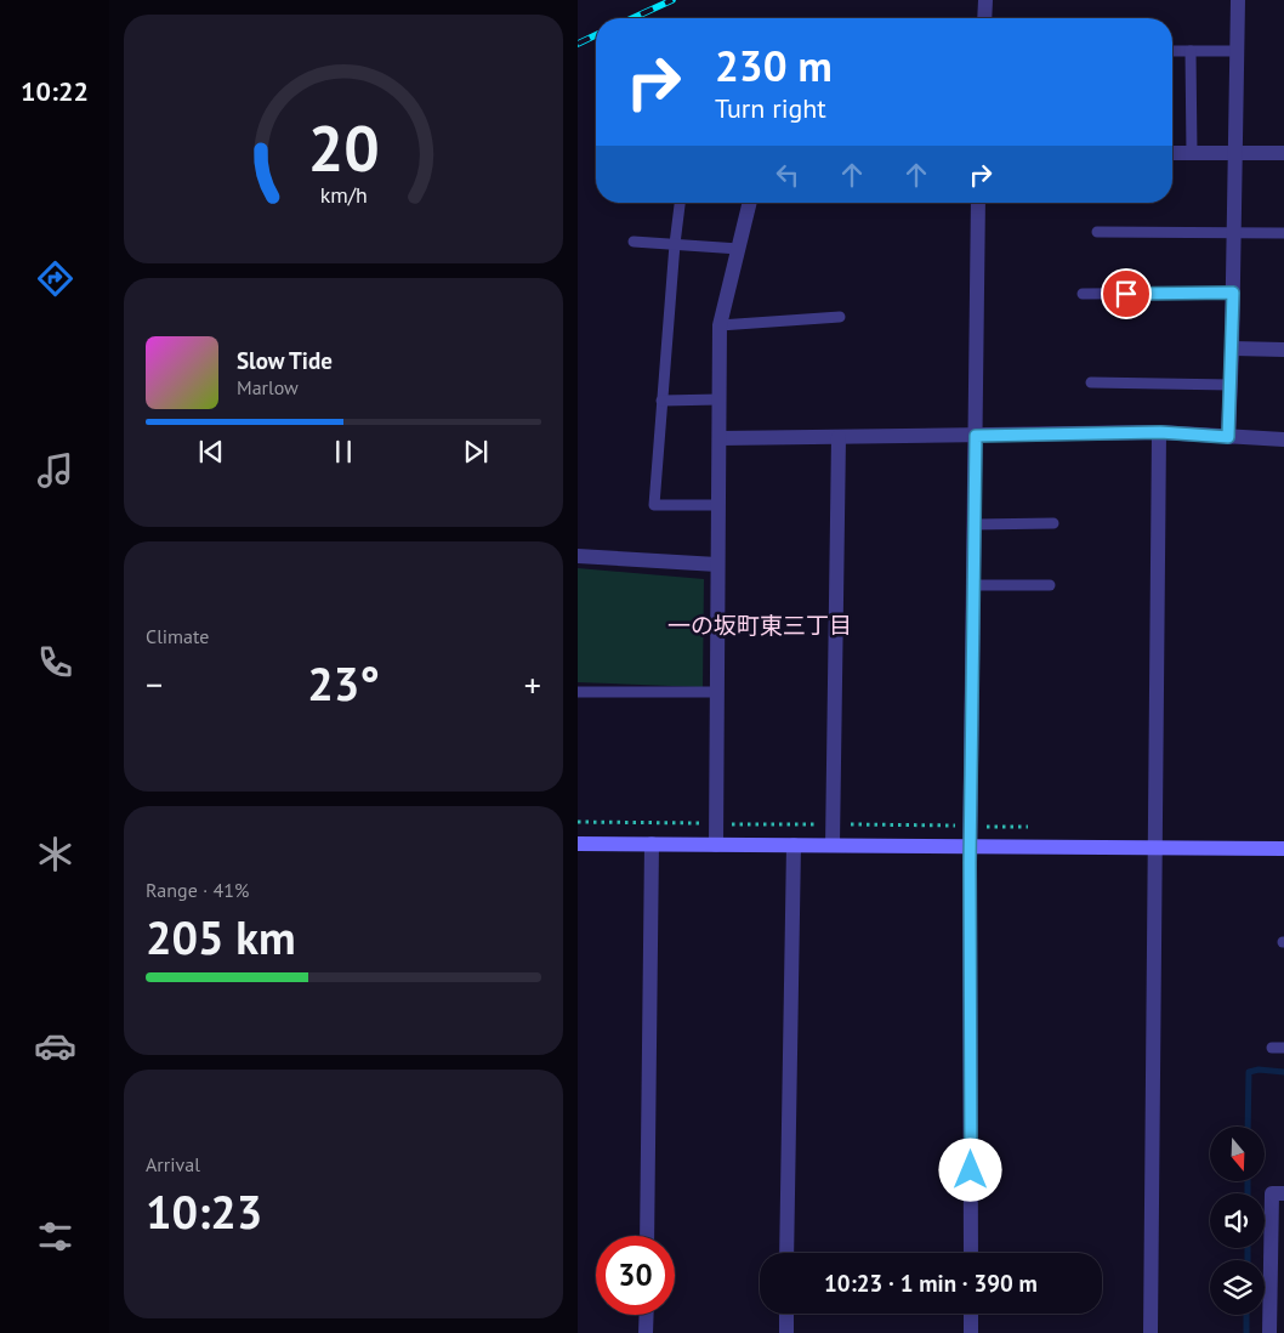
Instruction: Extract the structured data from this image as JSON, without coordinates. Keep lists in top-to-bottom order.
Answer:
{
  "districts": ["一の坂町東三丁目"],
  "north": "bottom",
  "page": {
    "tabs": "10:22",
    "turn": ["230 m", "Turn right"],
    "song": ["Slow Tide", "Marlow"],
    "tile": [
      "Climate",
      ["Range · 41%", "205 km"],
      ["Arrival", "10:23"]
    ],
    "heat": ["−", "23°", "+"],
    "limit": "30",
    "trip": "10:23 · 1 min · 390 m",
    "gauge": ["20", "km/h"]
  }
}
